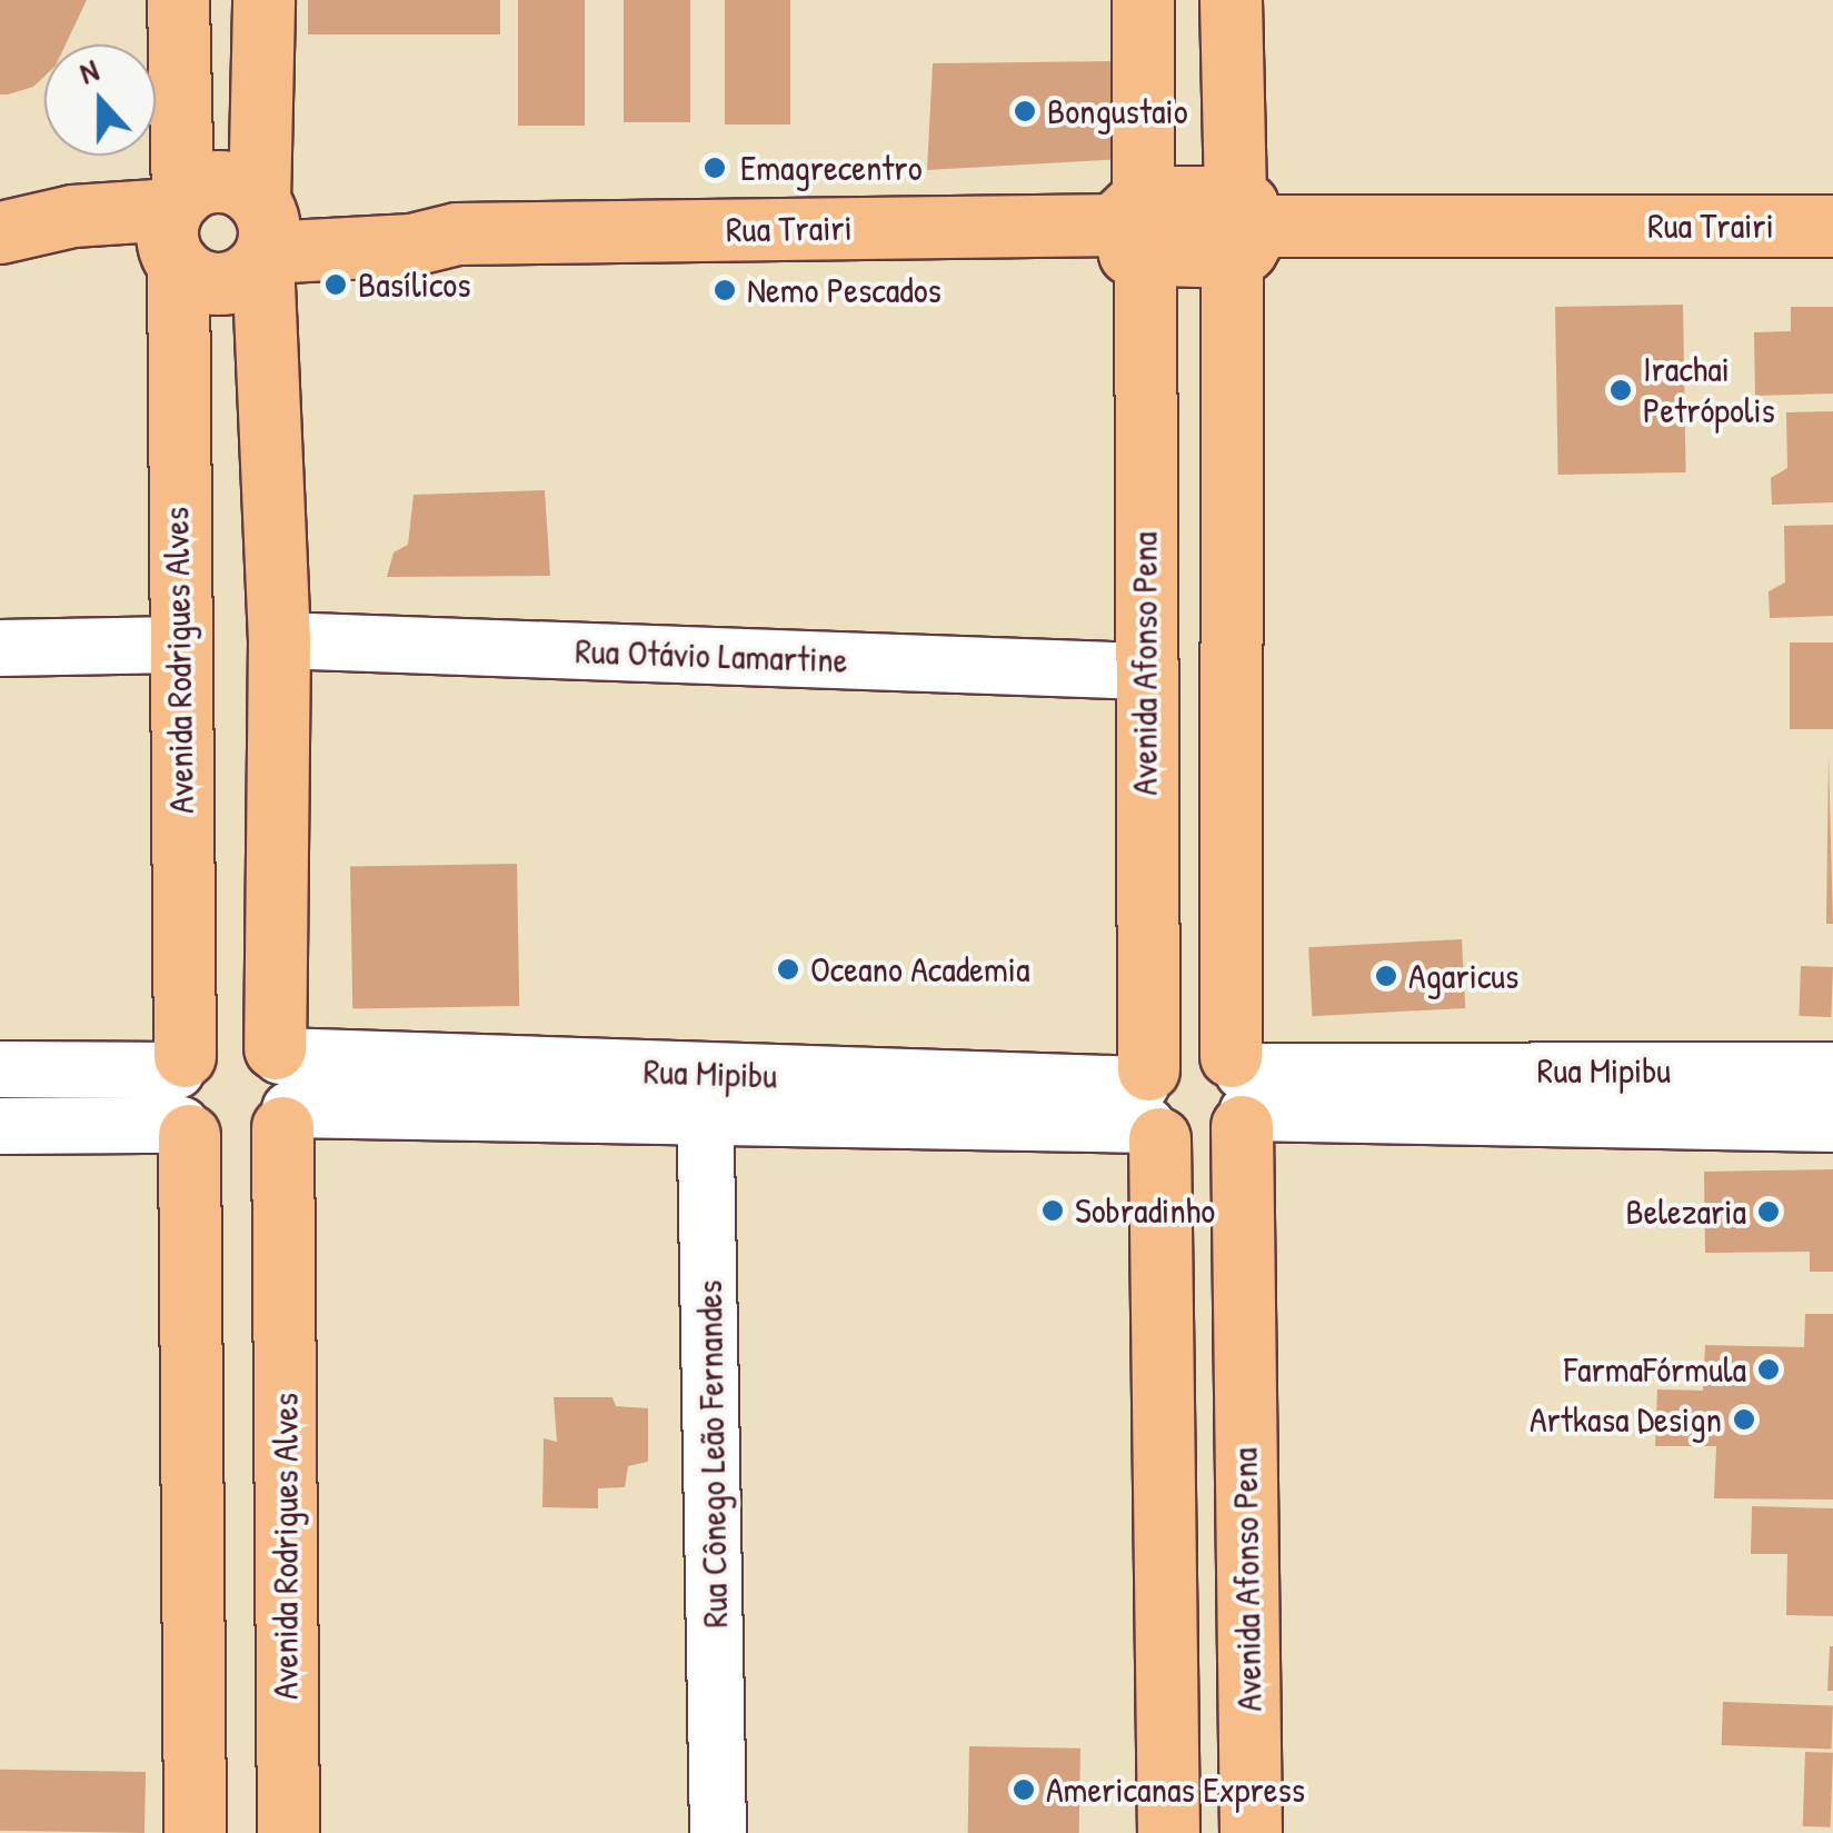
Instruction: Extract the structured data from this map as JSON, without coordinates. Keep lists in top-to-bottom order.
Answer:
{
  "streets": {
    "main road": ["Rua Trairi", "Avenida Rodrigues Alves", "Avenida Afonso Pena"],
    "street": ["Rua Otávio Lamartine", "Rua Mipibu", "Rua Cônego Leão Fernandes"]
  },
  "crossings": [
    ["Rua Trairi", "Avenida Rodrigues Alves"],
    ["Rua Trairi", "Avenida Afonso Pena"],
    ["Rua Otávio Lamartine", "Avenida Rodrigues Alves"],
    ["Rua Otávio Lamartine", "Avenida Afonso Pena"],
    ["Avenida Rodrigues Alves", "Rua Mipibu"],
    ["Avenida Afonso Pena", "Rua Mipibu"],
    ["Rua Mipibu", "Rua Cônego Leão Fernandes"]
  ],
  "places": [
    "Bongustaio",
    "Emagrecentro",
    "Basílicos",
    "Nemo Pescados",
    "Irachai Petrópolis",
    "Oceano Academia",
    "Agaricus",
    "Sobradinho",
    "Belezaria",
    "FarmaFórmula",
    "Artkasa Design",
    "Americanas Express"
  ],
  "north": "top"
}
